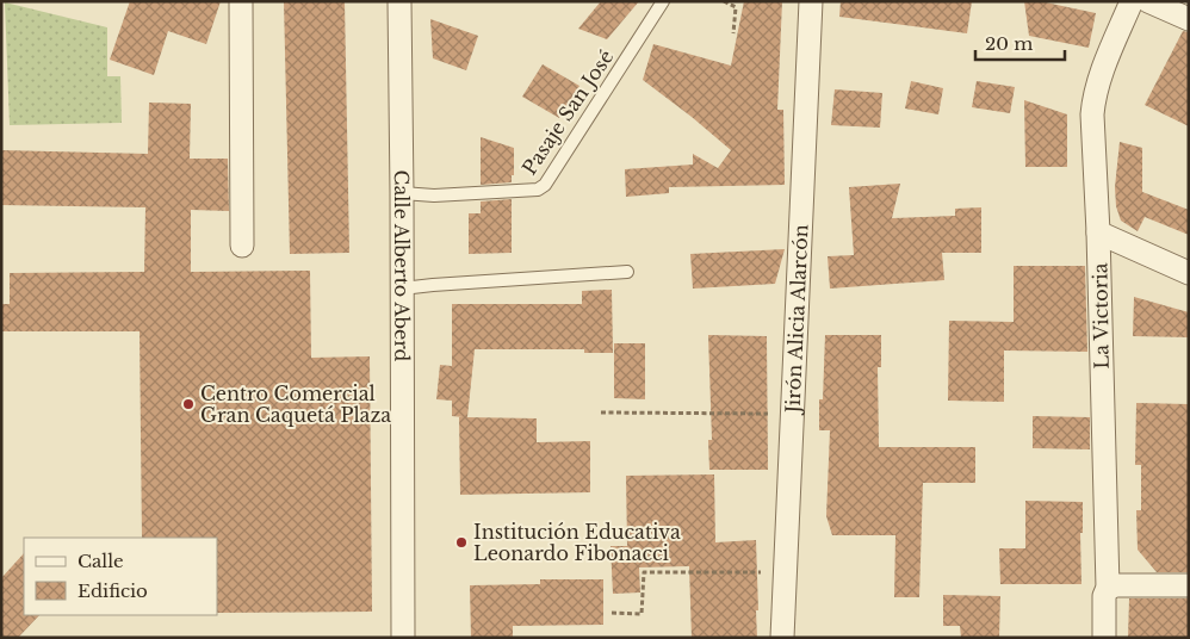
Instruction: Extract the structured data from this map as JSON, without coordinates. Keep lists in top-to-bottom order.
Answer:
{
  "streets": {
    "street": ["Calle Alberto Aberd", "La Victoria", "Jirón Alicia Alarcón"],
    "lane": ["Pasaje San José"]
  },
  "crossings": [
    ["Pasaje San José", "Calle Alberto Aberd"]
  ],
  "places": ["Centro Comercial Gran Caquetá Plaza", "Institución Educativa Leonardo Fibonacci"],
  "legend": ["Calle", "Edificio"],
  "scale_bar": "20 m"
}
